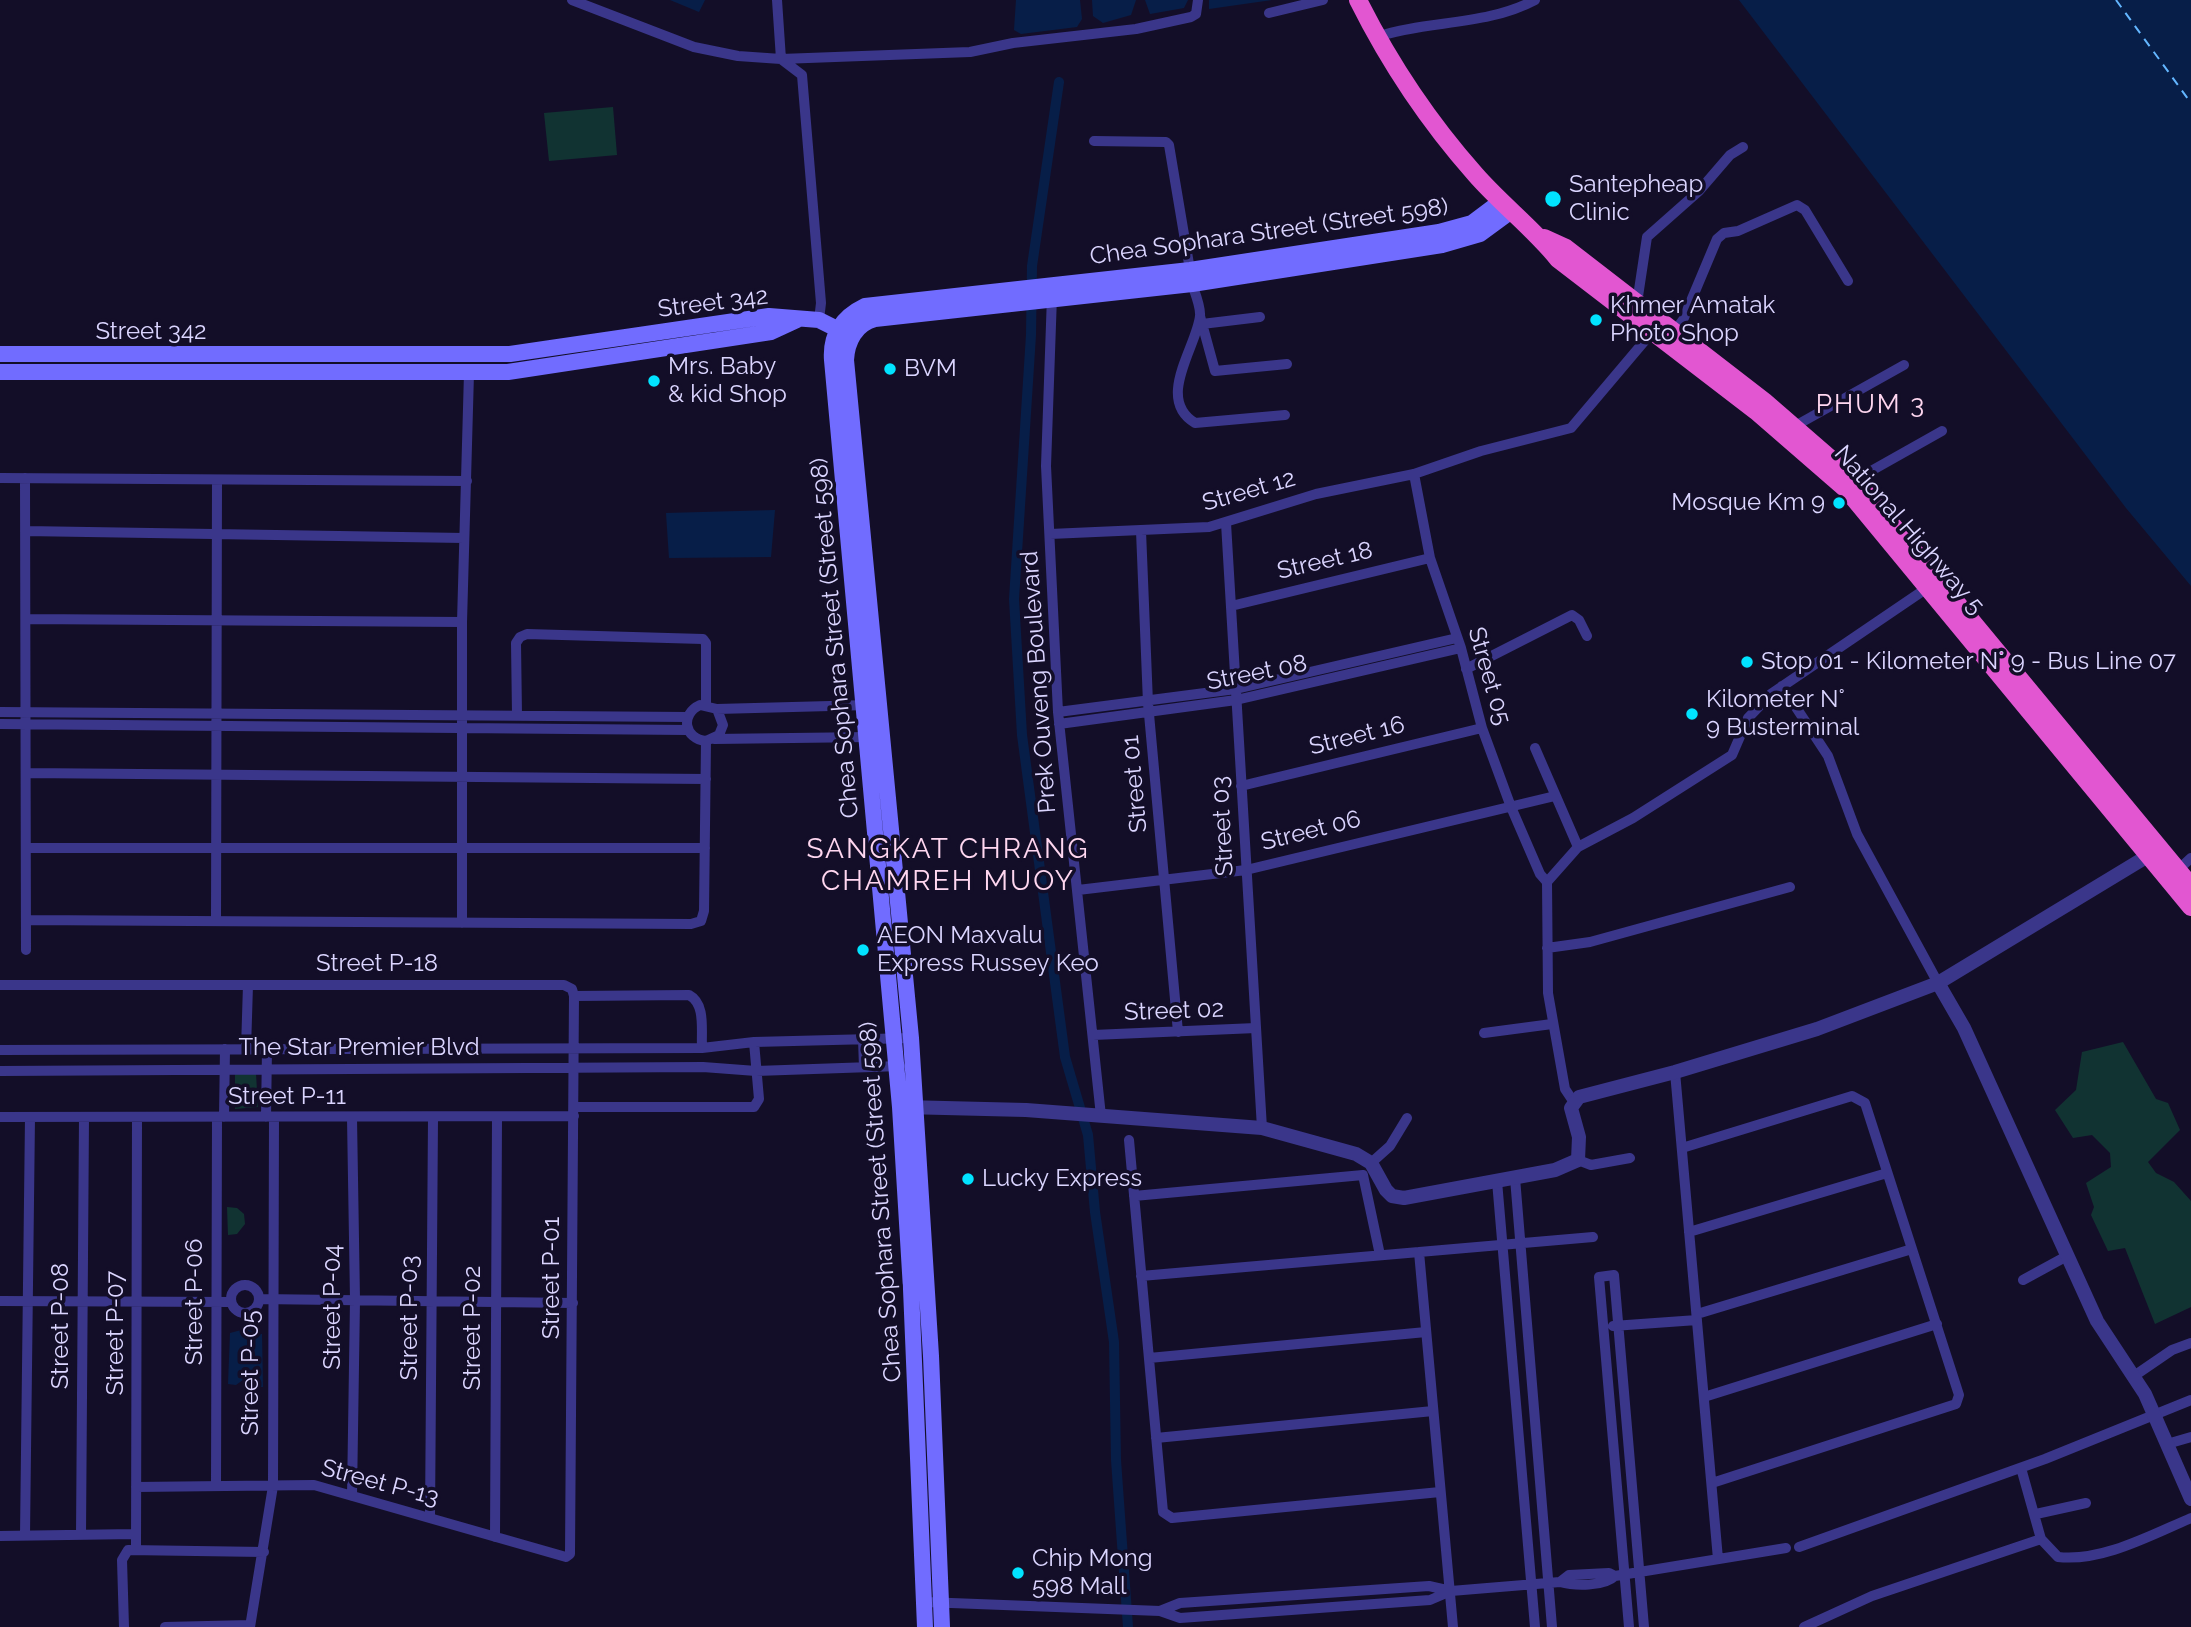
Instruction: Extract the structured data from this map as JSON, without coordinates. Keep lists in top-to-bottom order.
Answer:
{
  "streets": {
    "highway": ["National Highway 5"],
    "main road": ["Chea Sophara Street (Street 598)", "Street 342"],
    "street": [
      "Street 12",
      "Street 18",
      "Street 05",
      "Prek Ouveng Boulevard",
      "Street 16",
      "Street 01",
      "Street 03",
      "Street 06",
      "Street P-18",
      "Street 02",
      "The Star Premier Blvd",
      "Street P-11",
      "Street P-01",
      "Street P-06",
      "Street P-04",
      "Street P-03",
      "Street P-08",
      "Street P-02",
      "Street P-07",
      "Street P-05",
      "Street P-13"
    ]
  },
  "crossings": [
    ["Chea Sophara Street (Street 598)", "National Highway 5"],
    ["Chea Sophara Street (Street 598)", "Prek Ouveng Boulevard"],
    ["Chea Sophara Street (Street 598)", "The Star Premier Blvd"],
    ["Street 12", "National Highway 5"],
    ["Street 12", "Street 05"],
    ["Street 12", "Prek Ouveng Boulevard"],
    ["Street 12", "Street 01"],
    ["Street 12", "Street 03"],
    ["Street 18", "Street 05"],
    ["Street 18", "Street 03"],
    ["Street 05", "Street 16"],
    ["Street 05", "Street 06"],
    ["Prek Ouveng Boulevard", "Street 06"],
    ["Prek Ouveng Boulevard", "Street 02"],
    ["Street 16", "Street 03"],
    ["Street 01", "Street 06"],
    ["Street 01", "Street 02"],
    ["Street 03", "Street 06"],
    ["Street 03", "Street 02"],
    ["Street P-18", "The Star Premier Blvd"],
    ["Street P-18", "Street P-01"],
    ["The Star Premier Blvd", "Street P-11"],
    ["The Star Premier Blvd", "Street P-01"],
    ["The Star Premier Blvd", "Street P-06"],
    ["The Star Premier Blvd", "Street P-05"],
    ["Street P-11", "Street P-01"],
    ["Street P-11", "Street P-06"],
    ["Street P-11", "Street P-04"],
    ["Street P-11", "Street P-03"],
    ["Street P-11", "Street P-08"],
    ["Street P-11", "Street P-02"],
    ["Street P-11", "Street P-07"],
    ["Street P-11", "Street P-05"],
    ["Street P-01", "Street P-13"],
    ["Street P-06", "Street P-13"],
    ["Street P-04", "Street P-13"],
    ["Street P-03", "Street P-13"],
    ["Street P-02", "Street P-13"],
    ["Street P-07", "Street P-13"],
    ["Street P-05", "Street P-13"]
  ],
  "districts": ["PHUM 3", "SANGKAT CHRANG CHAMREH MUOY"],
  "places": [
    "Santepheap Clinic",
    "Khmer Amatak Photo Shop",
    "BVM",
    "Mrs. Baby & kid Shop",
    "Mosque Km 9",
    "Stop 01 - Kilometer N° 9 - Bus Line 07",
    "Kilometer N° 9 Busterminal",
    "AEON Maxvalu Express Russey Keo",
    "Lucky Express",
    "Chip Mong 598 Mall"
  ]
}
